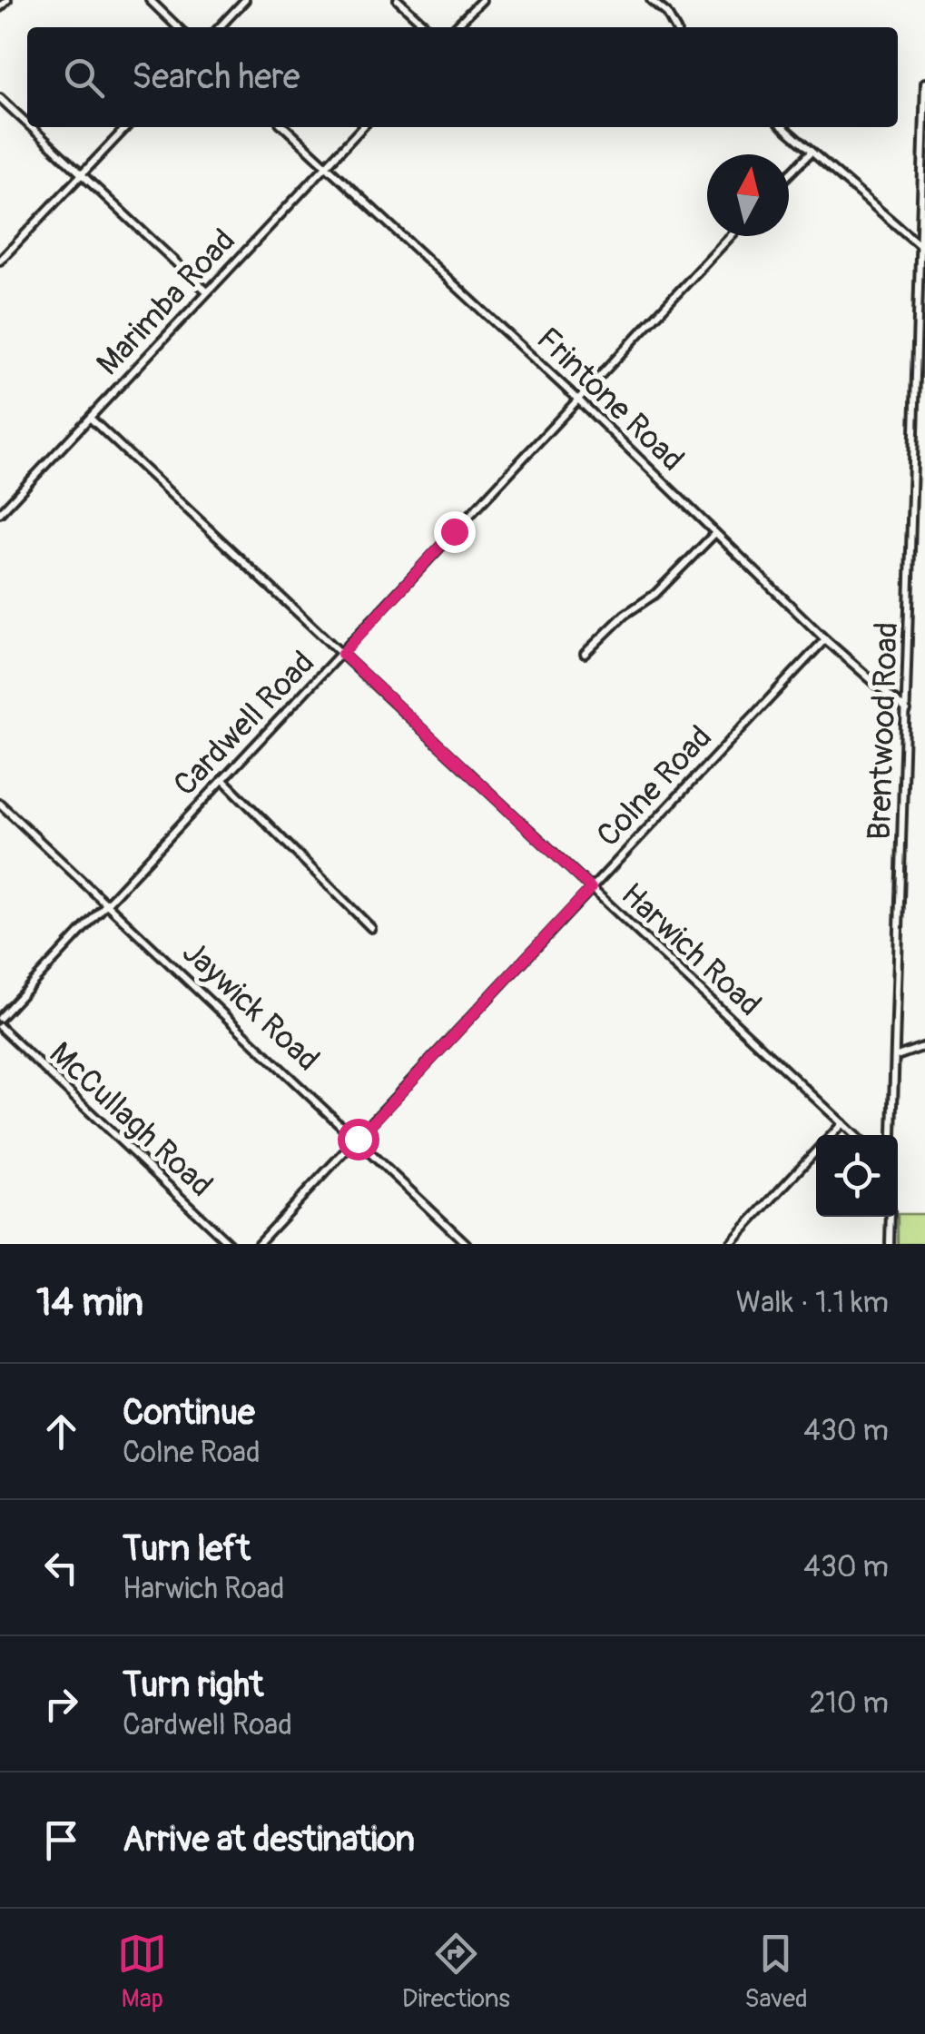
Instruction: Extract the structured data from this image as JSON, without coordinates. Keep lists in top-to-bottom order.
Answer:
{
  "streets": {
    "street": [
      "Marimba Road",
      "Frintone Road",
      "Cardwell Road",
      "Brentwood Road",
      "Colne Road",
      "Harwich Road",
      "Jaywick Road",
      "McCullagh Road"
    ]
  },
  "crossings": [
    ["Marimba Road", "Frintone Road"],
    ["Marimba Road", "Harwich Road"],
    ["Frintone Road", "Cardwell Road"],
    ["Frintone Road", "Brentwood Road"],
    ["Frintone Road", "Colne Road"],
    ["Cardwell Road", "Harwich Road"],
    ["Cardwell Road", "Jaywick Road"],
    ["Colne Road", "Harwich Road"],
    ["Colne Road", "Jaywick Road"]
  ],
  "north": "top",
  "page": {
    "search": "Search here",
    "heading": ["14 min", "Walk · 1.1 km"],
    "list": [
      ["Continue", "Colne Road", "430 m"],
      ["Turn left", "Harwich Road", "430 m"],
      ["Turn right", "Cardwell Road", "210 m"],
      "Arrive at destination"
    ],
    "nav": ["Map", "Directions", "Saved"]
  }
}
